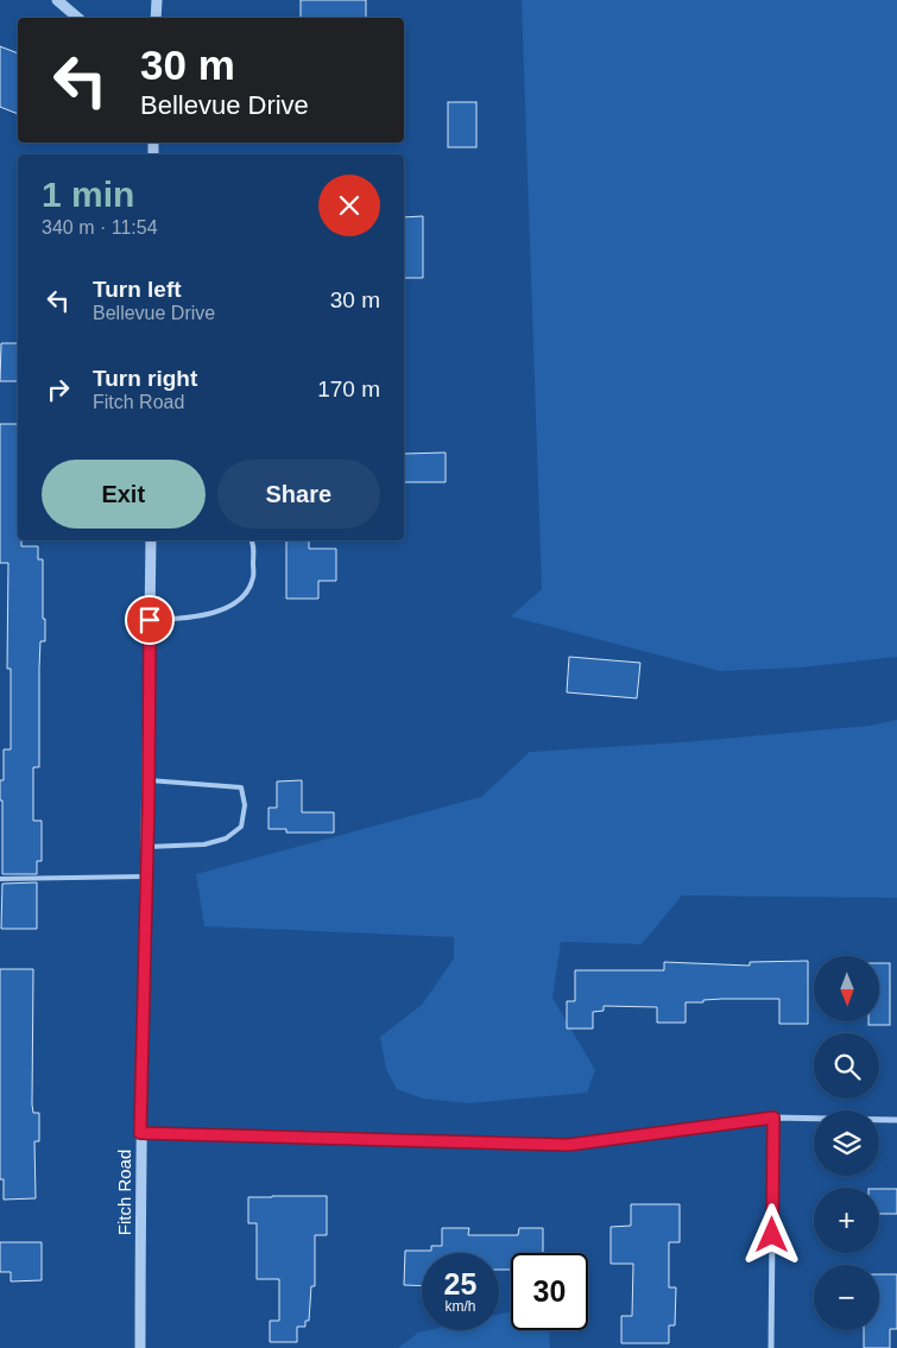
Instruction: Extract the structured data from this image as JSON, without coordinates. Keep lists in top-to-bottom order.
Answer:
{
  "streets": {
    "street": ["Fitch Road"]
  },
  "north": "bottom",
  "page": {
    "turn": ["30 m", "Bellevue Drive"],
    "heading": ["1 min", "340 m · 11:54"],
    "list": [
      {
        "name": "Turn left",
        "note": "Bellevue Drive",
        "value": "30 m"
      },
      {
        "name": "Turn right",
        "note": "Fitch Road",
        "value": "170 m"
      }
    ],
    "buttons": ["Exit", "Share"],
    "map_buttons": ["+", "−"],
    "speed": "25 km/h",
    "limit": "30"
  }
}
